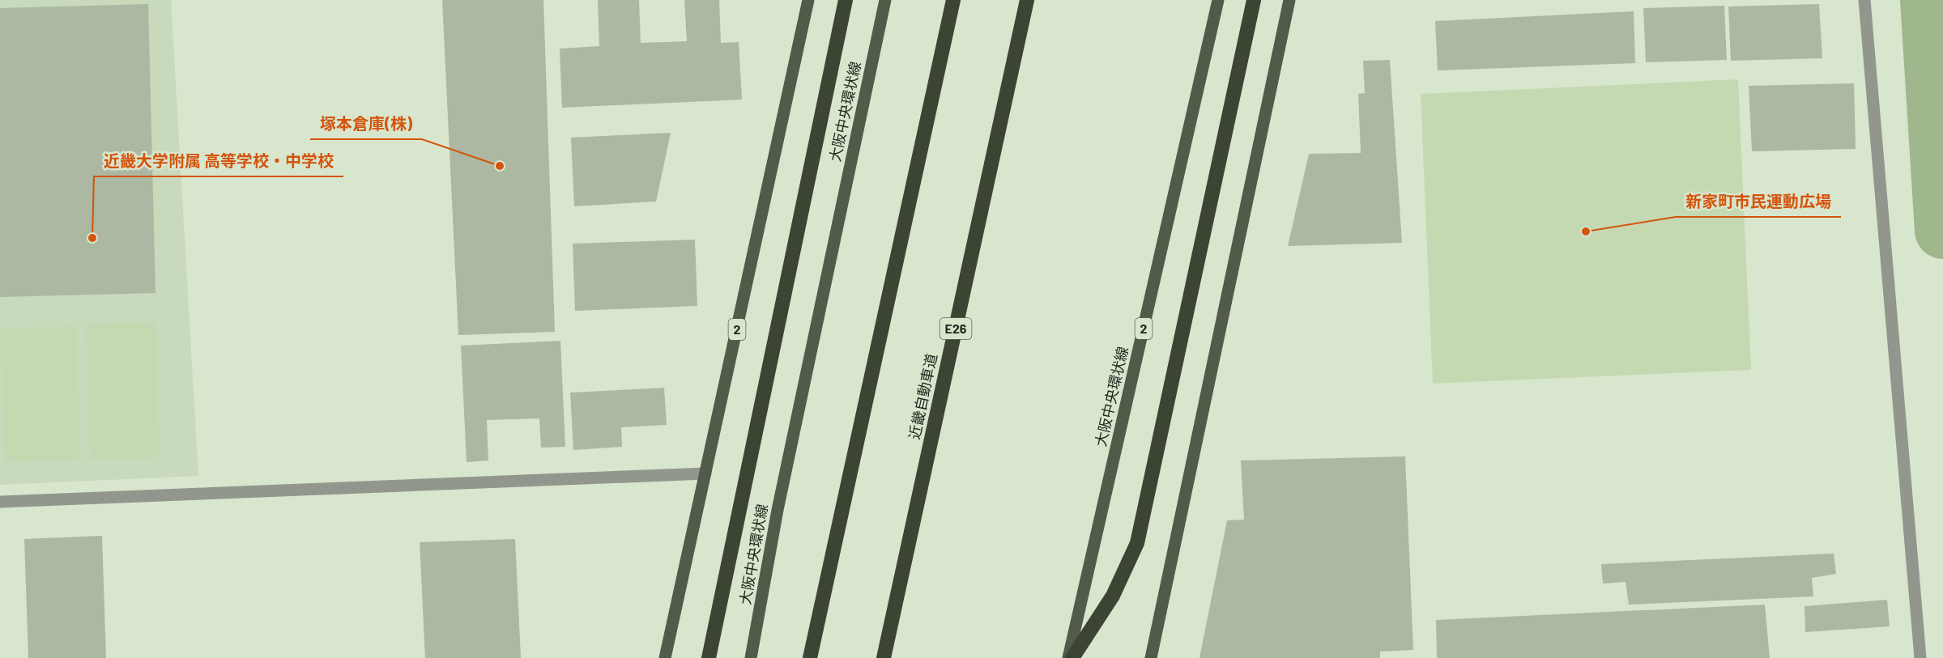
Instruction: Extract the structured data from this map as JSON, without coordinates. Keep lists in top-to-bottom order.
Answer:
{
  "streets": {
    "highway": ["E26", "近畿自動車道"],
    "main road": ["大阪中央環状線", "2"]
  },
  "places": ["塚本倉庫(株)", "新家町市民運動広場", "近畿大学附属 高等学校・中学校"]
}
